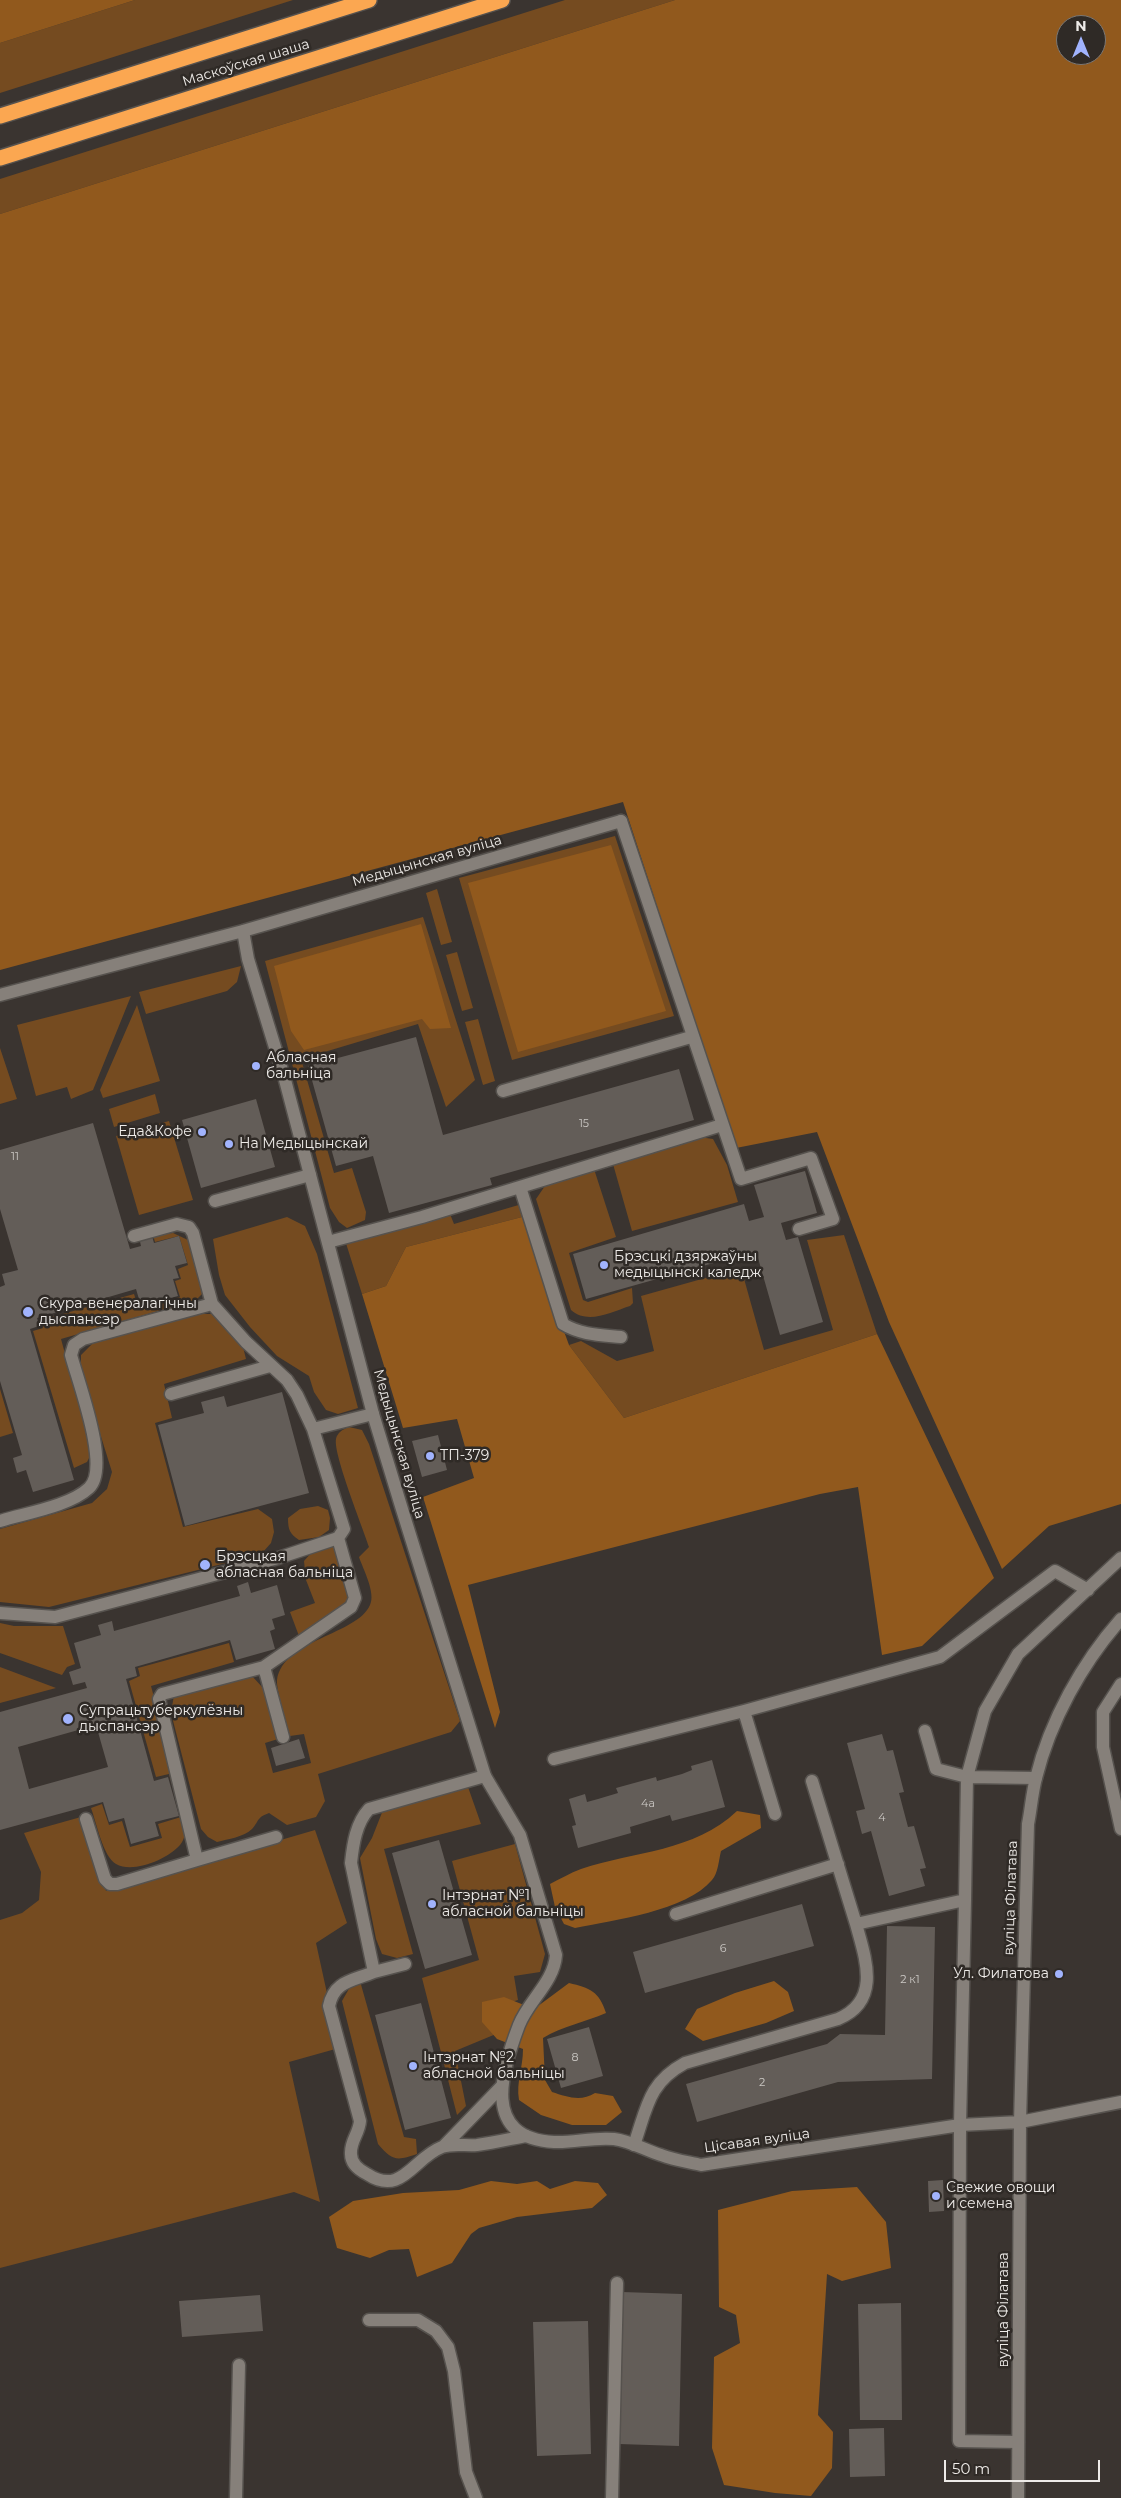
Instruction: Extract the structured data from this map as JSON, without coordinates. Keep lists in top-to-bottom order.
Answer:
{
  "streets": {
    "highway": ["Маскоўская шаша"],
    "street": ["Медыцынская вуліца", "вуліца Філатава", "Цісавая вуліца"]
  },
  "crossings": [
    ["вуліца Філатава", "Цісавая вуліца"]
  ],
  "places": [
    "Абласная бальніца",
    "Еда&Кофе",
    "На Медыцынскай",
    "Брэсцкі дзяржаўны медыцынскі каледж",
    "Скура-венералагічны дыспансэр",
    "ТП-379",
    "Брэсцкая абласная бальніца",
    "Супрацьтуберкулёзны дыспансэр",
    "Інтэрнат №1 абласной бальніцы",
    "Ул. Филатова",
    "Інтэрнат №2 абласной бальніцы",
    "Свежие овощи и семена"
  ],
  "house_numbers": [
    "15",
    "11",
    "4а",
    "4",
    "6",
    "2 к1",
    "8",
    "2"
  ],
  "scale_bar": "50 m",
  "north": "top"
}
